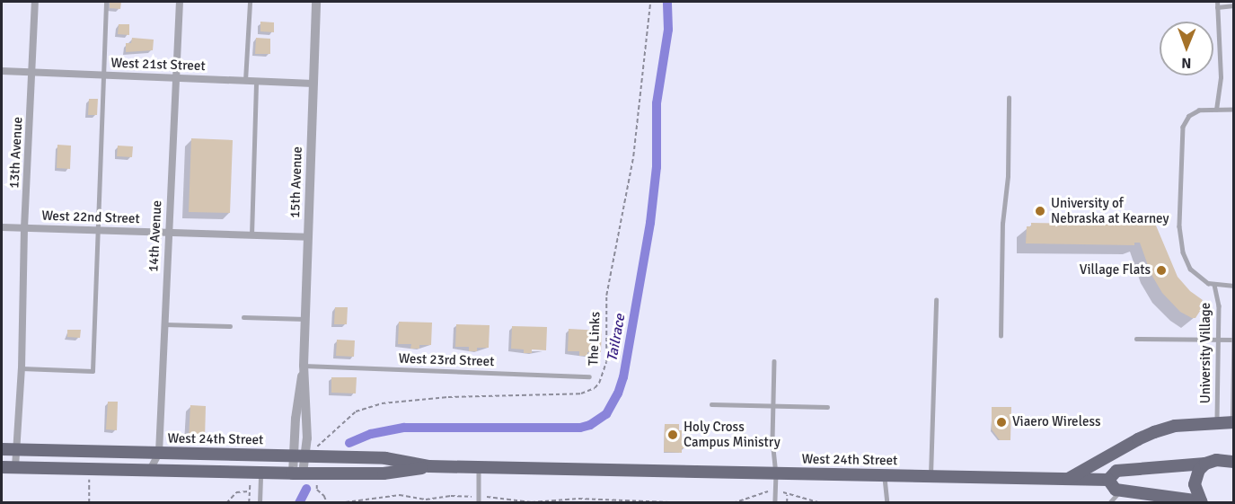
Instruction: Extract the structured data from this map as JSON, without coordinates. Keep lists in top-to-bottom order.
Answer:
{
  "streets": {
    "main road": ["West 24th Street"],
    "street": [
      "West 21st Street",
      "13th Avenue",
      "15th Avenue",
      "West 22nd Street",
      "14th Avenue"
    ],
    "lane": ["University Village", "West 23rd Street"],
    "path": ["The Links"]
  },
  "crossings": [
    ["West 21st Street", "13th Avenue"],
    ["West 21st Street", "15th Avenue"],
    ["West 21st Street", "14th Avenue"],
    ["13th Avenue", "West 22nd Street"],
    ["13th Avenue", "West 24th Street"],
    ["15th Avenue", "West 22nd Street"],
    ["15th Avenue", "The Links"],
    ["15th Avenue", "West 23rd Street"],
    ["15th Avenue", "West 24th Street"],
    ["West 22nd Street", "14th Avenue"],
    ["14th Avenue", "West 24th Street"],
    ["The Links", "West 24th Street"]
  ],
  "water": ["Tailrace"],
  "places": [
    "University of Nebraska at Kearney",
    "Village Flats",
    "Viaero Wireless",
    "Holy Cross Campus Ministry"
  ],
  "north": "bottom"
}
